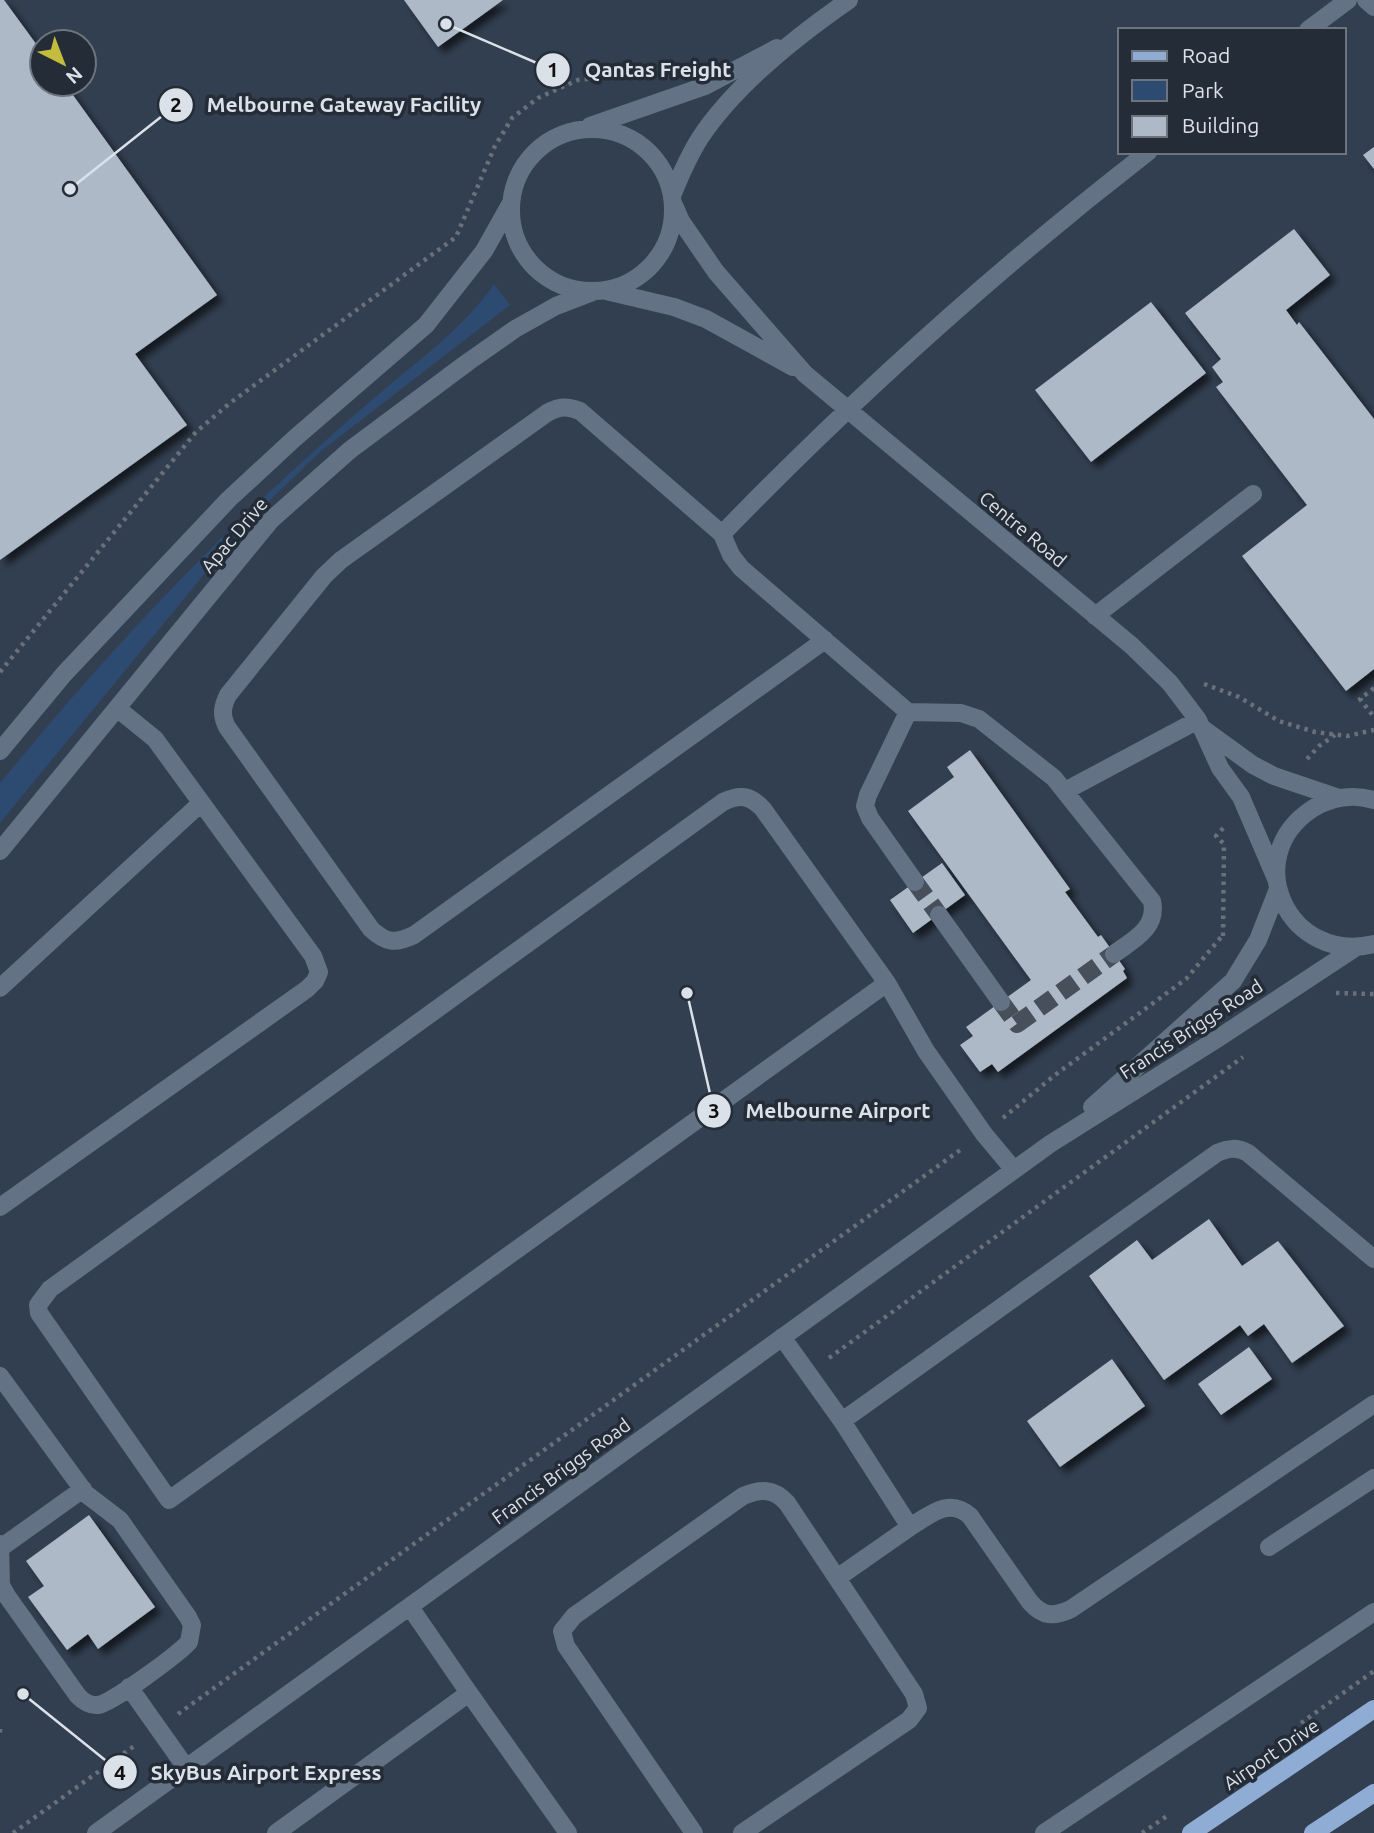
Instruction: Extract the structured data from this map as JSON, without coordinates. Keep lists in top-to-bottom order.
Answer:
{
  "streets": {
    "main road": ["Airport Drive"],
    "street": ["Centre Road", "Apac Drive", "Francis Briggs Road"]
  },
  "crossings": [
    ["Centre Road", "Apac Drive"],
    ["Centre Road", "Francis Briggs Road"]
  ],
  "places": [
    "Qantas Freight",
    "Melbourne Gateway Facility",
    "Melbourne Airport",
    "SkyBus Airport Express"
  ],
  "legend": ["Road", "Park", "Building"],
  "north": "bottom right"
}
